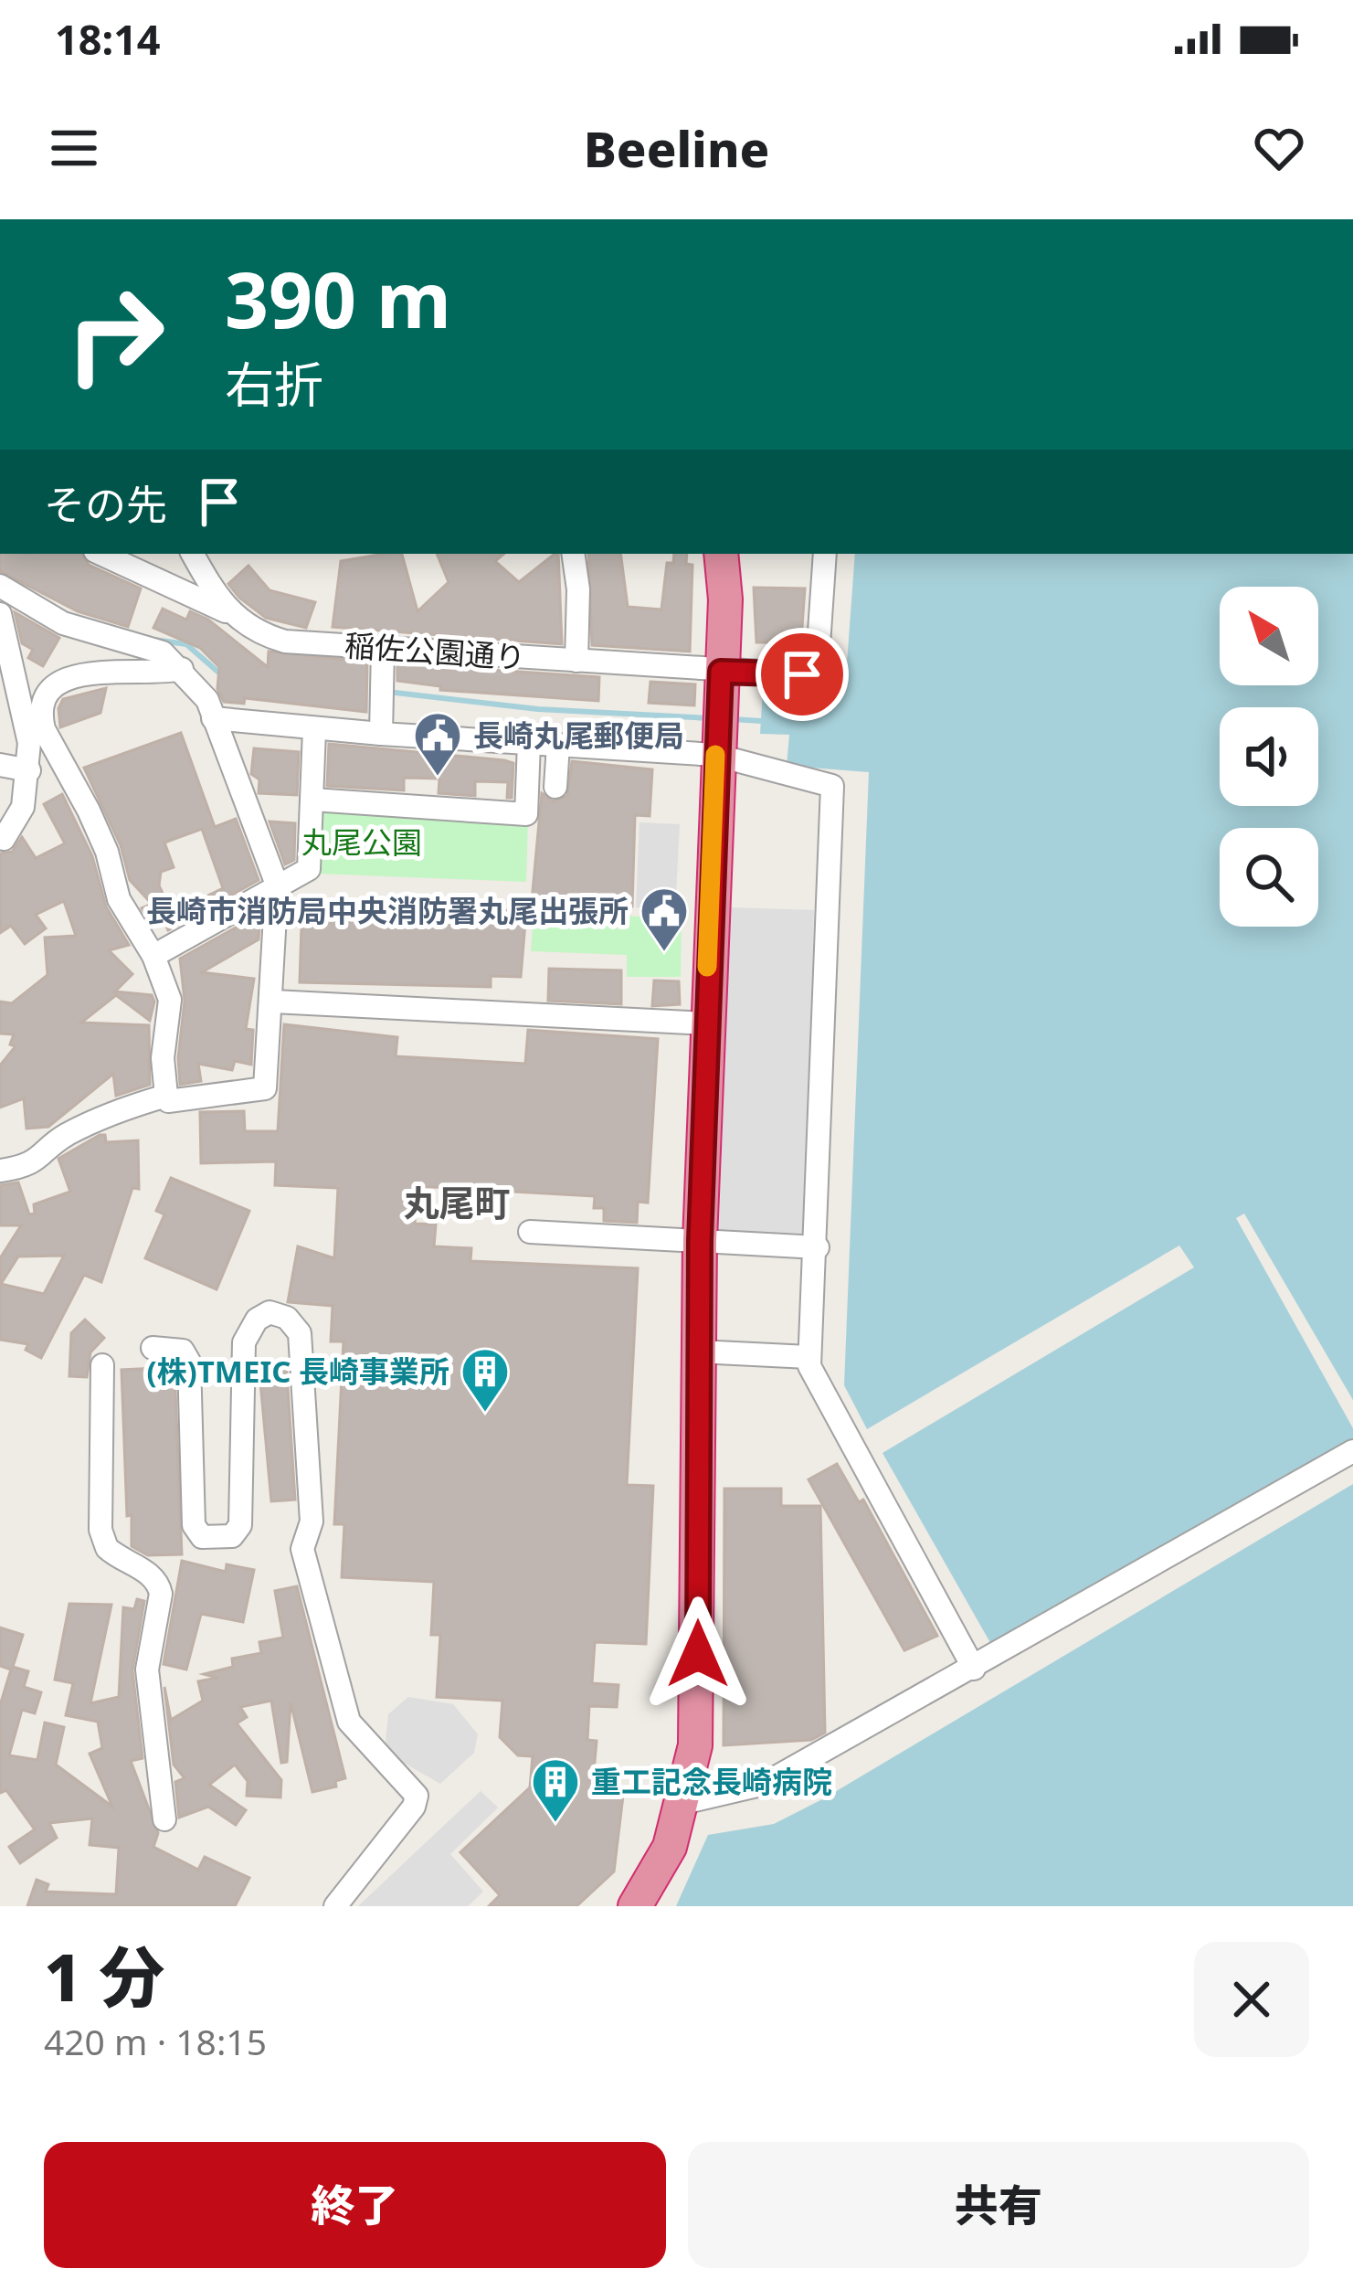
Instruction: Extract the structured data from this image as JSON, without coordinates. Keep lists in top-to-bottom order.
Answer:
{
  "streets": {
    "street": ["稲佐公園通り"]
  },
  "districts": ["丸尾町"],
  "parks": ["丸尾公園"],
  "places": {
    "public building": ["長崎丸尾郵便局", "長崎市消防局中央消防署丸尾出張所"],
    "building": ["(株)TMEIC 長崎事業所", "重工記念長崎病院"]
  },
  "north": "top left",
  "page": {
    "status": "18:14",
    "header": "Beeline",
    "turn": ["390 m", "右折"],
    "then": "その先",
    "heading": ["1 分", "420 m · 18:15"],
    "buttons": ["終了", "共有"]
  }
}
